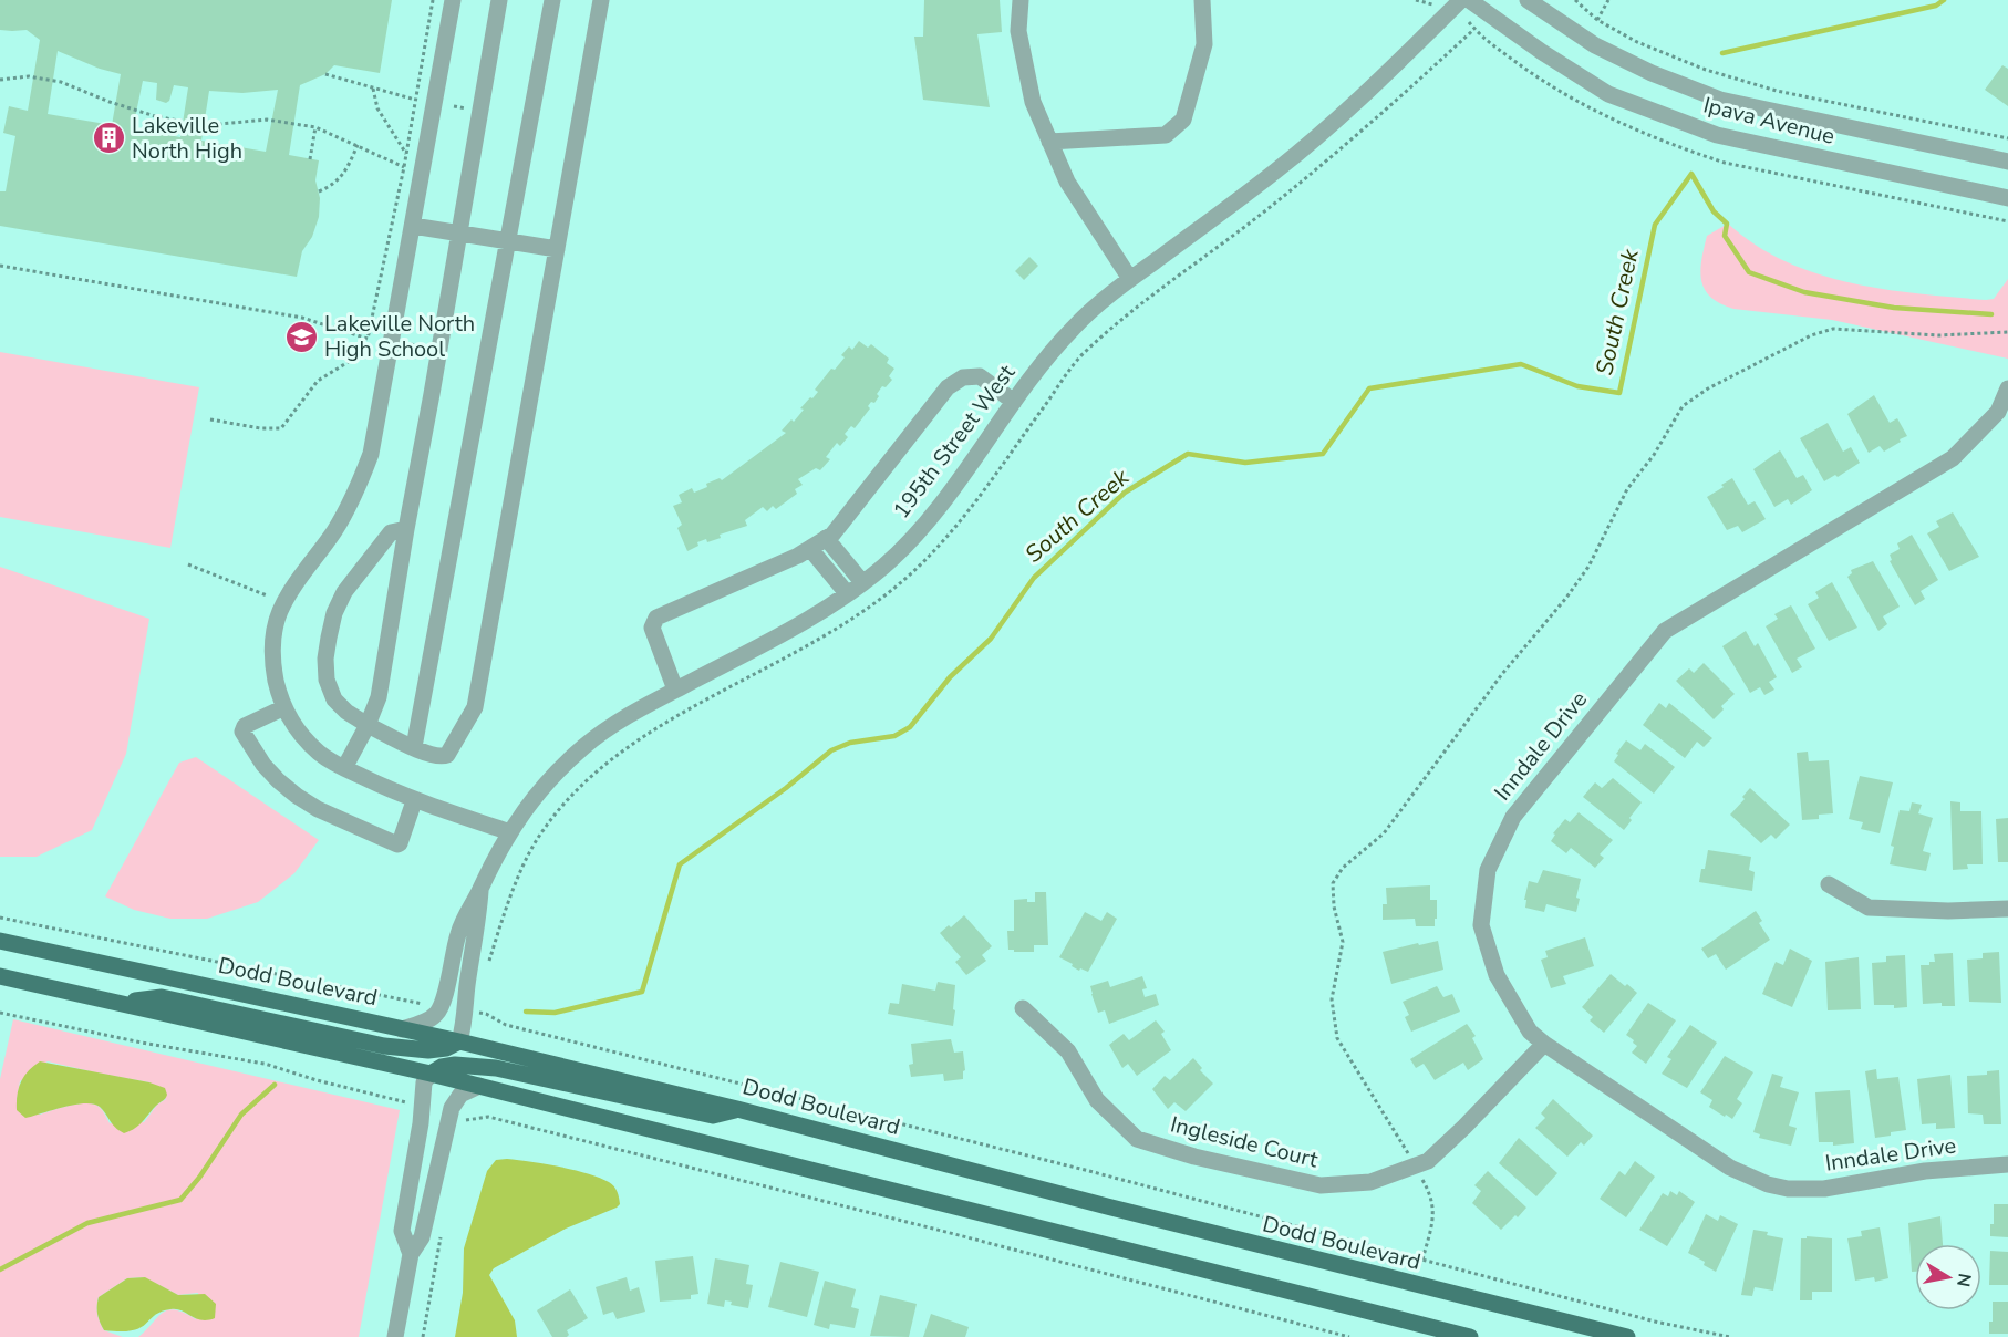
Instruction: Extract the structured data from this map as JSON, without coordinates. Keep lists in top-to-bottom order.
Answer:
{
  "streets": {
    "main road": ["Dodd Boulevard"],
    "street": [
      "Ipava Avenue",
      "195th Street West",
      "Inndale Drive",
      "Ingleside Court"
    ]
  },
  "crossings": [
    ["195th Street West", "Dodd Boulevard"],
    ["Inndale Drive", "Ingleside Court"]
  ],
  "water": ["South Creek"],
  "places": {
    "building": ["Lakeville North High"],
    "school or university": ["Lakeville North High School"]
  },
  "north": "right"
}
